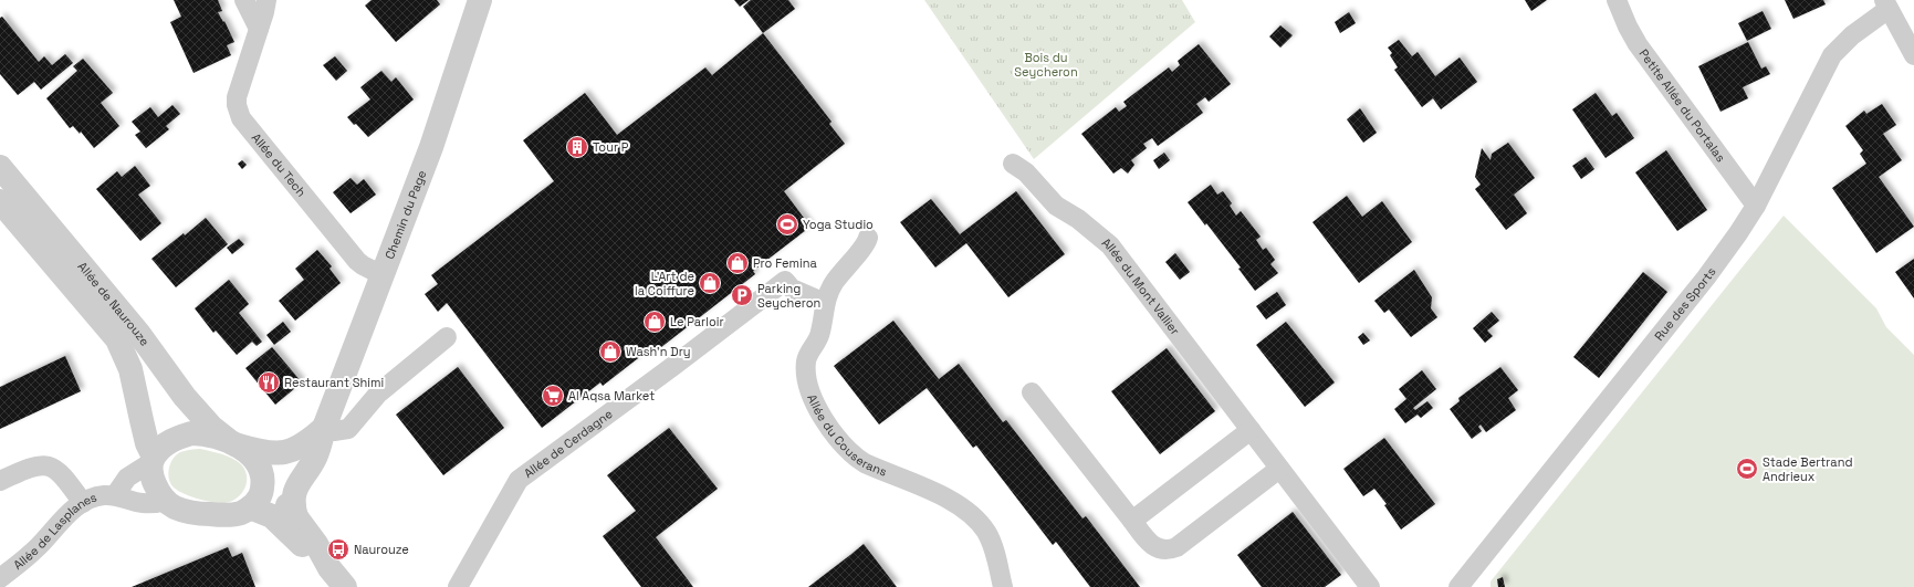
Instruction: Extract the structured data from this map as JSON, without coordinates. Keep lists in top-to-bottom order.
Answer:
{
  "streets": {
    "street": [
      "Petite Allée du Portalas",
      "Allée du Tech",
      "Chemin du Page",
      "Allée du Mont Vallier",
      "Rue des Sports",
      "Allée de Naurouze",
      "Allée du Couserans",
      "Allée de Cerdagne",
      "Allée de Lasplanes"
    ]
  },
  "crossings": [
    ["Petite Allée du Portalas", "Rue des Sports"],
    ["Allée du Tech", "Chemin du Page"],
    ["Chemin du Page", "Allée de Naurouze"],
    ["Chemin du Page", "Allée de Lasplanes"],
    ["Allée de Naurouze", "Allée de Lasplanes"],
    ["Allée du Couserans", "Allée de Cerdagne"]
  ],
  "parks": ["Bois du Seycheron"],
  "places": {
    "building": ["Tour P"],
    "sports": ["Yoga Studio", "Stade Bertrand Andrieux"],
    "shop": [
      "Pro Femina",
      "L'Art de la Coiffure",
      "Le Parloir",
      "Wash'n Dry"
    ],
    "parking": ["Parking Seycheron"],
    "restaurant": ["Restaurant Shimi"],
    "supermarket": ["Al Aqsa Market"],
    "bus stop": ["Naurouze"]
  }
}
